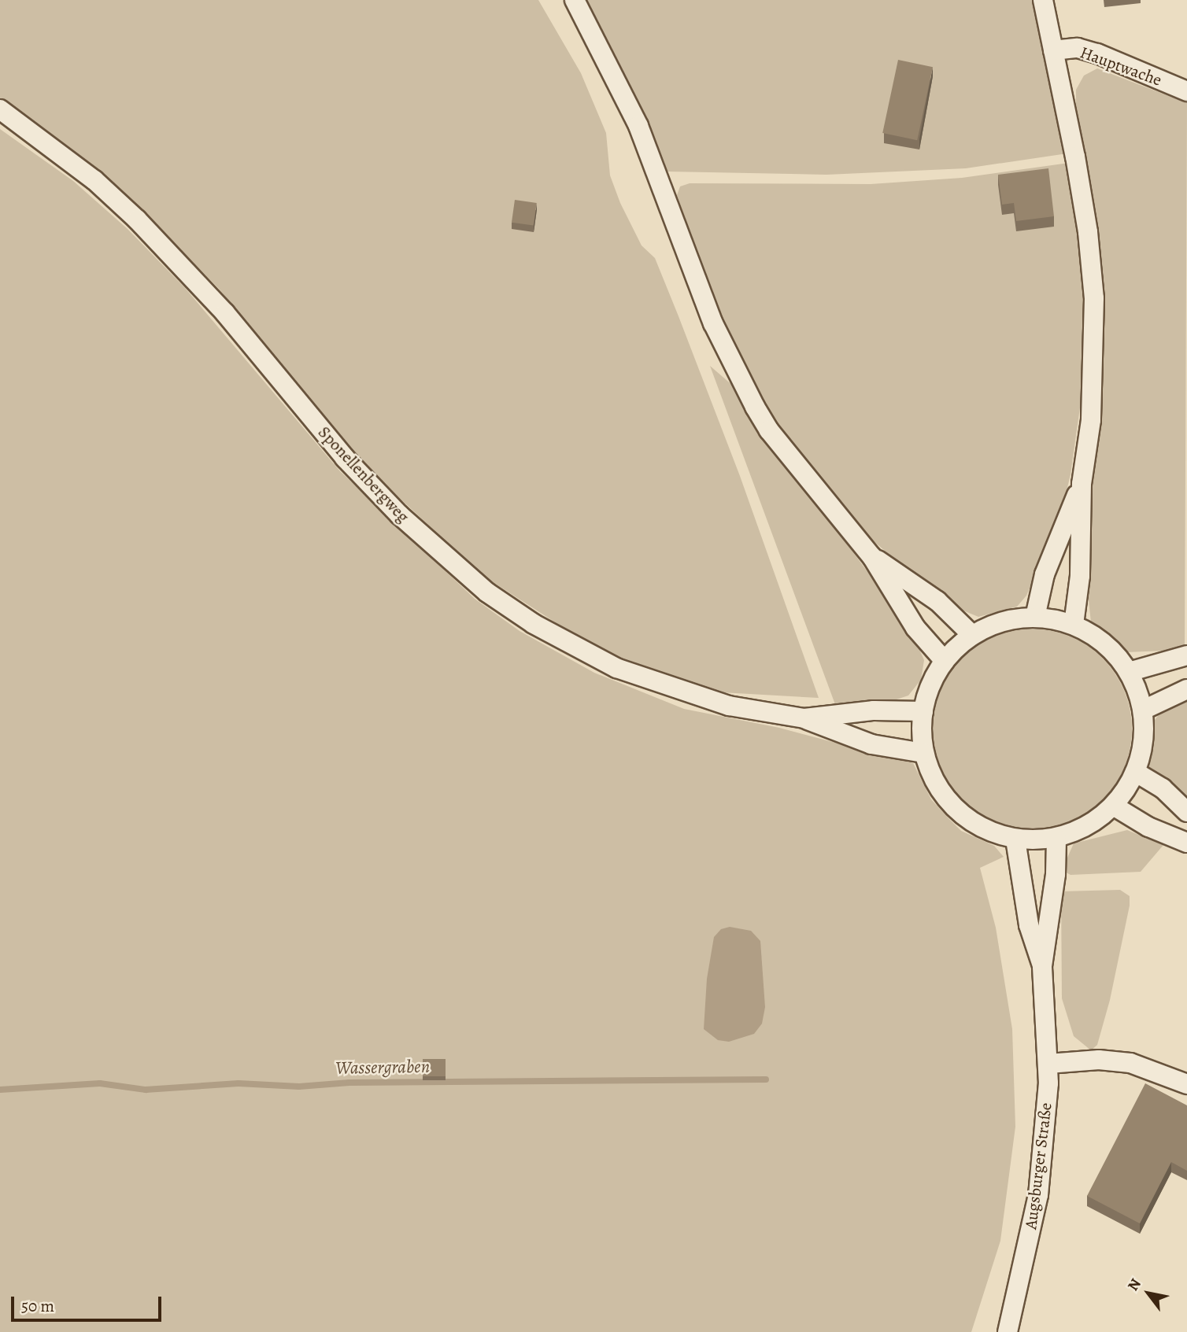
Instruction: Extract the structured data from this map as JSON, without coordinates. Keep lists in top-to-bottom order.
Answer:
{
  "streets": {
    "street": ["Hauptwache", "Sponellenbergweg", "Augsburger Straße"]
  },
  "water": ["Wassergraben"],
  "scale_bar": "50 m",
  "north": "top left"
}
